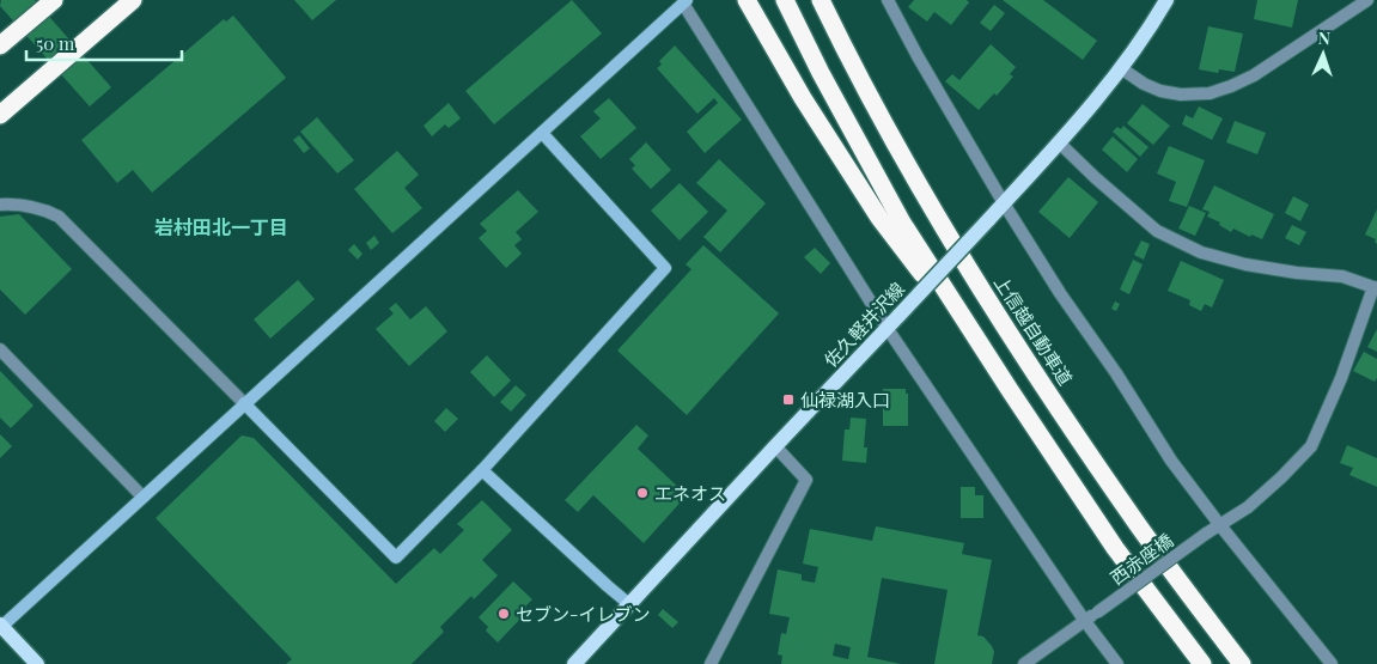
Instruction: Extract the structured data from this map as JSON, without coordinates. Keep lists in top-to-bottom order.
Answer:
{
  "streets": {
    "highway": ["上信越自動車道"],
    "main road": ["佐久軽井沢線"],
    "street": ["西赤座橋"]
  },
  "districts": ["岩村田北一丁目"],
  "places": {
    "transit": ["仙禄湖入口"],
    "other": ["エネオス", "セブン-イレブン"]
  },
  "scale_bar": "50 m",
  "north": "top"
}
